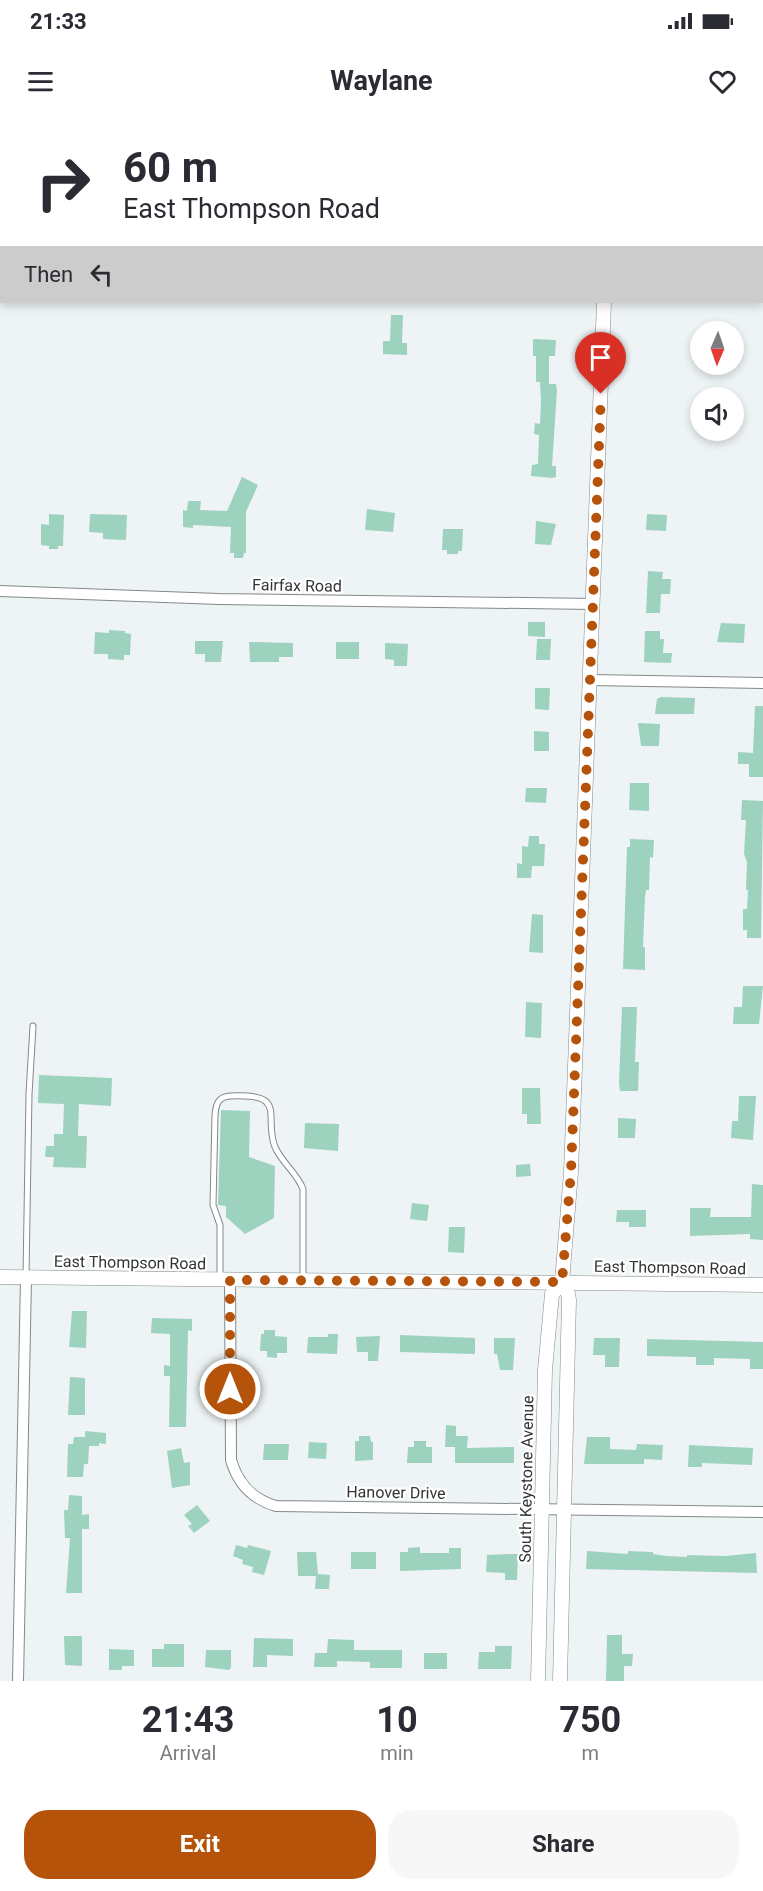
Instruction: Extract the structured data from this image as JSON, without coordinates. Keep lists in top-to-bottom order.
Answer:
{
  "streets": {
    "main road": ["East Thompson Road", "South Keystone Avenue"],
    "street": ["Fairfax Road", "Hanover Drive"]
  },
  "crossings": [
    ["Fairfax Road", "South Keystone Avenue"],
    ["East Thompson Road", "South Keystone Avenue"],
    ["East Thompson Road", "Hanover Drive"],
    ["South Keystone Avenue", "Hanover Drive"]
  ],
  "north": "bottom",
  "page": {
    "status": "21:33",
    "header": "Waylane",
    "turn": ["60 m", "East Thompson Road"],
    "then": "Then",
    "eta": [
      "21:43",
      "Arrival",
      "10",
      "min",
      "750",
      "m"
    ],
    "buttons": ["Exit", "Share"]
  }
}
